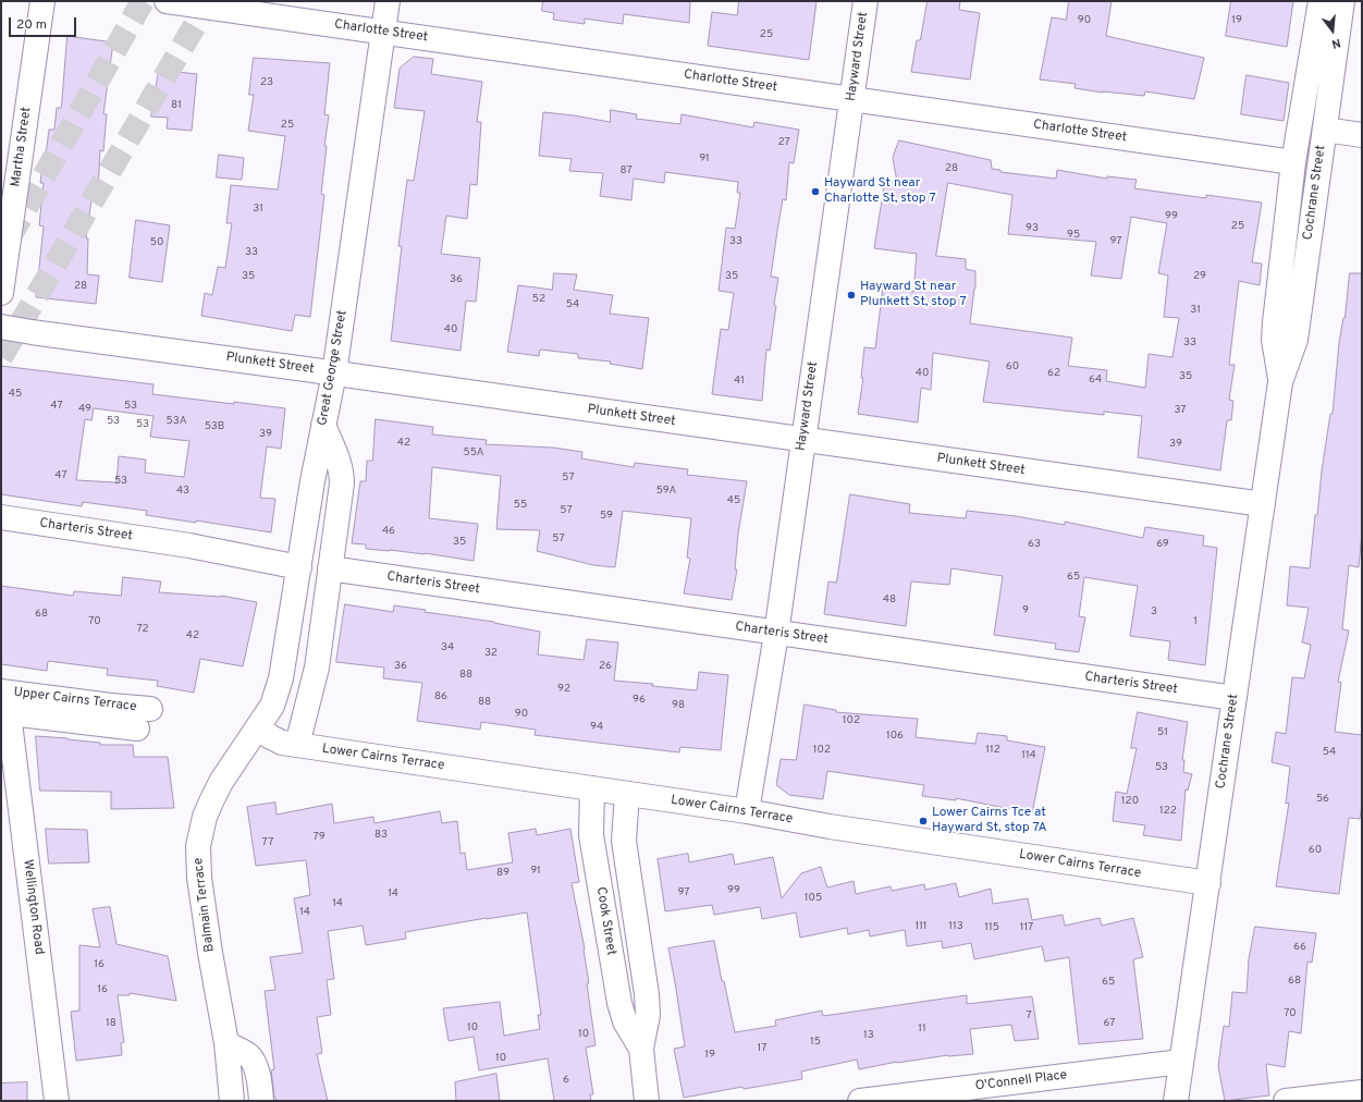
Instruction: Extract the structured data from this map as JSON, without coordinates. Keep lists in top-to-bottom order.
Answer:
{
  "streets": {
    "street": [
      "Charlotte Street",
      "Hayward Street",
      "Martha Street",
      "Cochrane Street",
      "Plunkett Street",
      "Great George Street",
      "Charteris Street",
      "Upper Cairns Terrace",
      "Lower Cairns Terrace",
      "Balmain Terrace",
      "Wellington Road",
      "Cook Street",
      "O'Connell Place"
    ]
  },
  "crossings": [
    ["Charlotte Street", "Hayward Street"],
    ["Charlotte Street", "Cochrane Street"],
    ["Charlotte Street", "Great George Street"],
    ["Hayward Street", "Plunkett Street"],
    ["Hayward Street", "Charteris Street"],
    ["Hayward Street", "Lower Cairns Terrace"],
    ["Cochrane Street", "Plunkett Street"],
    ["Cochrane Street", "Charteris Street"],
    ["Cochrane Street", "Lower Cairns Terrace"],
    ["Cochrane Street", "O'Connell Place"],
    ["Plunkett Street", "Great George Street"],
    ["Great George Street", "Charteris Street"],
    ["Great George Street", "Lower Cairns Terrace"],
    ["Great George Street", "Balmain Terrace"],
    ["Upper Cairns Terrace", "Wellington Road"],
    ["Lower Cairns Terrace", "Balmain Terrace"],
    ["Lower Cairns Terrace", "Cook Street"]
  ],
  "places": ["Hayward St near Charlotte St, stop 7", "Hayward St near Plunkett St, stop 7", "Lower Cairns Tce at Hayward St, stop 7A"],
  "house_numbers": [
    "90",
    "19",
    "25",
    "23",
    "81",
    "25",
    "27",
    "91",
    "28",
    "87",
    "31",
    "99",
    "25",
    "93",
    "95",
    "33",
    "97",
    "50",
    "33",
    "35",
    "35",
    "29",
    "36",
    "28",
    "52",
    "54",
    "31",
    "40",
    "33",
    "60",
    "40",
    "62",
    "35",
    "64",
    "41",
    "45",
    "47",
    "53",
    "49",
    "37",
    "53",
    "53A",
    "53",
    "53B",
    "39",
    "42",
    "39",
    "55A",
    "47",
    "57",
    "53",
    "43",
    "59A",
    "45",
    "55",
    "57",
    "59",
    "46",
    "57",
    "35",
    "63",
    "69",
    "65",
    "48",
    "9",
    "3",
    "68",
    "70",
    "1",
    "72",
    "42",
    "34",
    "32",
    "36",
    "26",
    "88",
    "92",
    "86",
    "96",
    "88",
    "98",
    "90",
    "102",
    "94",
    "51",
    "106",
    "102",
    "112",
    "54",
    "114",
    "53",
    "56",
    "120",
    "122",
    "83",
    "79",
    "77",
    "60",
    "91",
    "89",
    "99",
    "97",
    "14",
    "105",
    "14",
    "14",
    "111",
    "113",
    "115",
    "117",
    "66",
    "16",
    "68",
    "65",
    "16",
    "70",
    "7",
    "18",
    "67",
    "10",
    "11",
    "10",
    "13",
    "15",
    "17",
    "19",
    "10",
    "6"
  ],
  "scale_bar": "20 m",
  "north": "bottom"
}
